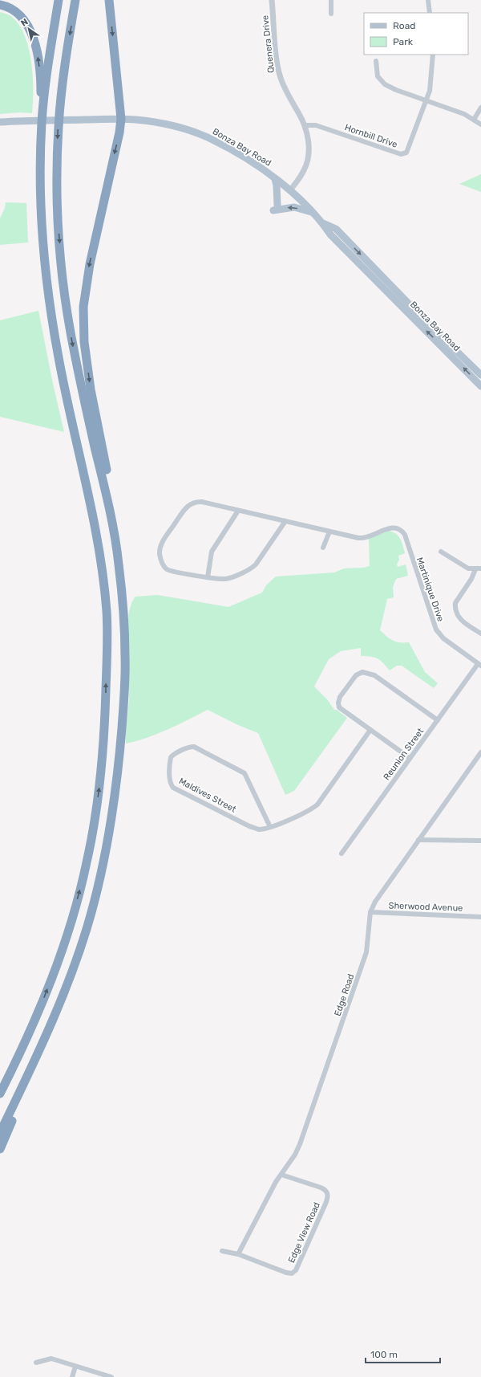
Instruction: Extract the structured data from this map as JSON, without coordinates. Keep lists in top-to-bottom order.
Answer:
{
  "streets": {
    "main road": ["Bonza Bay Road"],
    "street": [
      "Quenera Drive",
      "Hornbill Drive",
      "Martinique Drive",
      "Reunion Street",
      "Maldives Street",
      "Sherwood Avenue",
      "Edge Road",
      "Edge View Road"
    ]
  },
  "crossings": [
    ["Quenera Drive", "Hornbill Drive"],
    ["Quenera Drive", "Bonza Bay Road"],
    ["Martinique Drive", "Reunion Street"],
    ["Sherwood Avenue", "Edge Road"],
    ["Edge Road", "Edge View Road"]
  ],
  "legend": ["Road", "Park"],
  "scale_bar": "100 m",
  "north": "top left"
}
